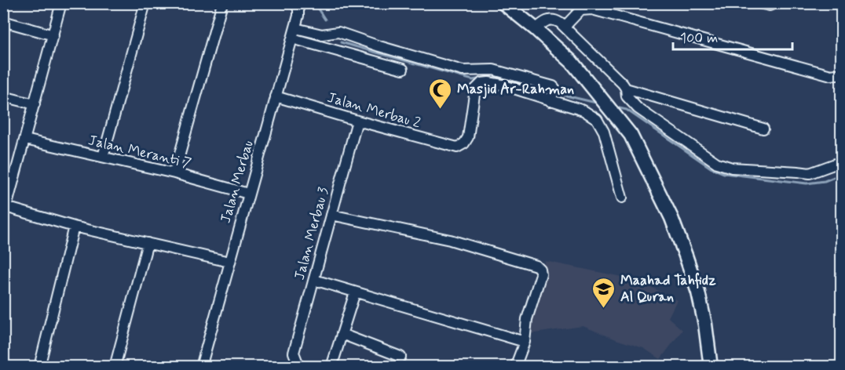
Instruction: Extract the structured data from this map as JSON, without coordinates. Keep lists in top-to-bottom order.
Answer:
{
  "streets": {
    "street": [
      "Jalan Merbau 2",
      "Jalan Meranti 7",
      "Jalan Merbau",
      "Jalan Merbau 3"
    ]
  },
  "crossings": [
    ["Jalan Merbau 2", "Jalan Merbau"],
    ["Jalan Merbau 2", "Jalan Merbau 3"],
    ["Jalan Meranti 7", "Jalan Merbau"]
  ],
  "places": {
    "mosque": ["Masjid Ar-Rahman"],
    "school or university": ["Maahad Tahfidz Al Quran"]
  },
  "scale_bar": "100 m"
}
